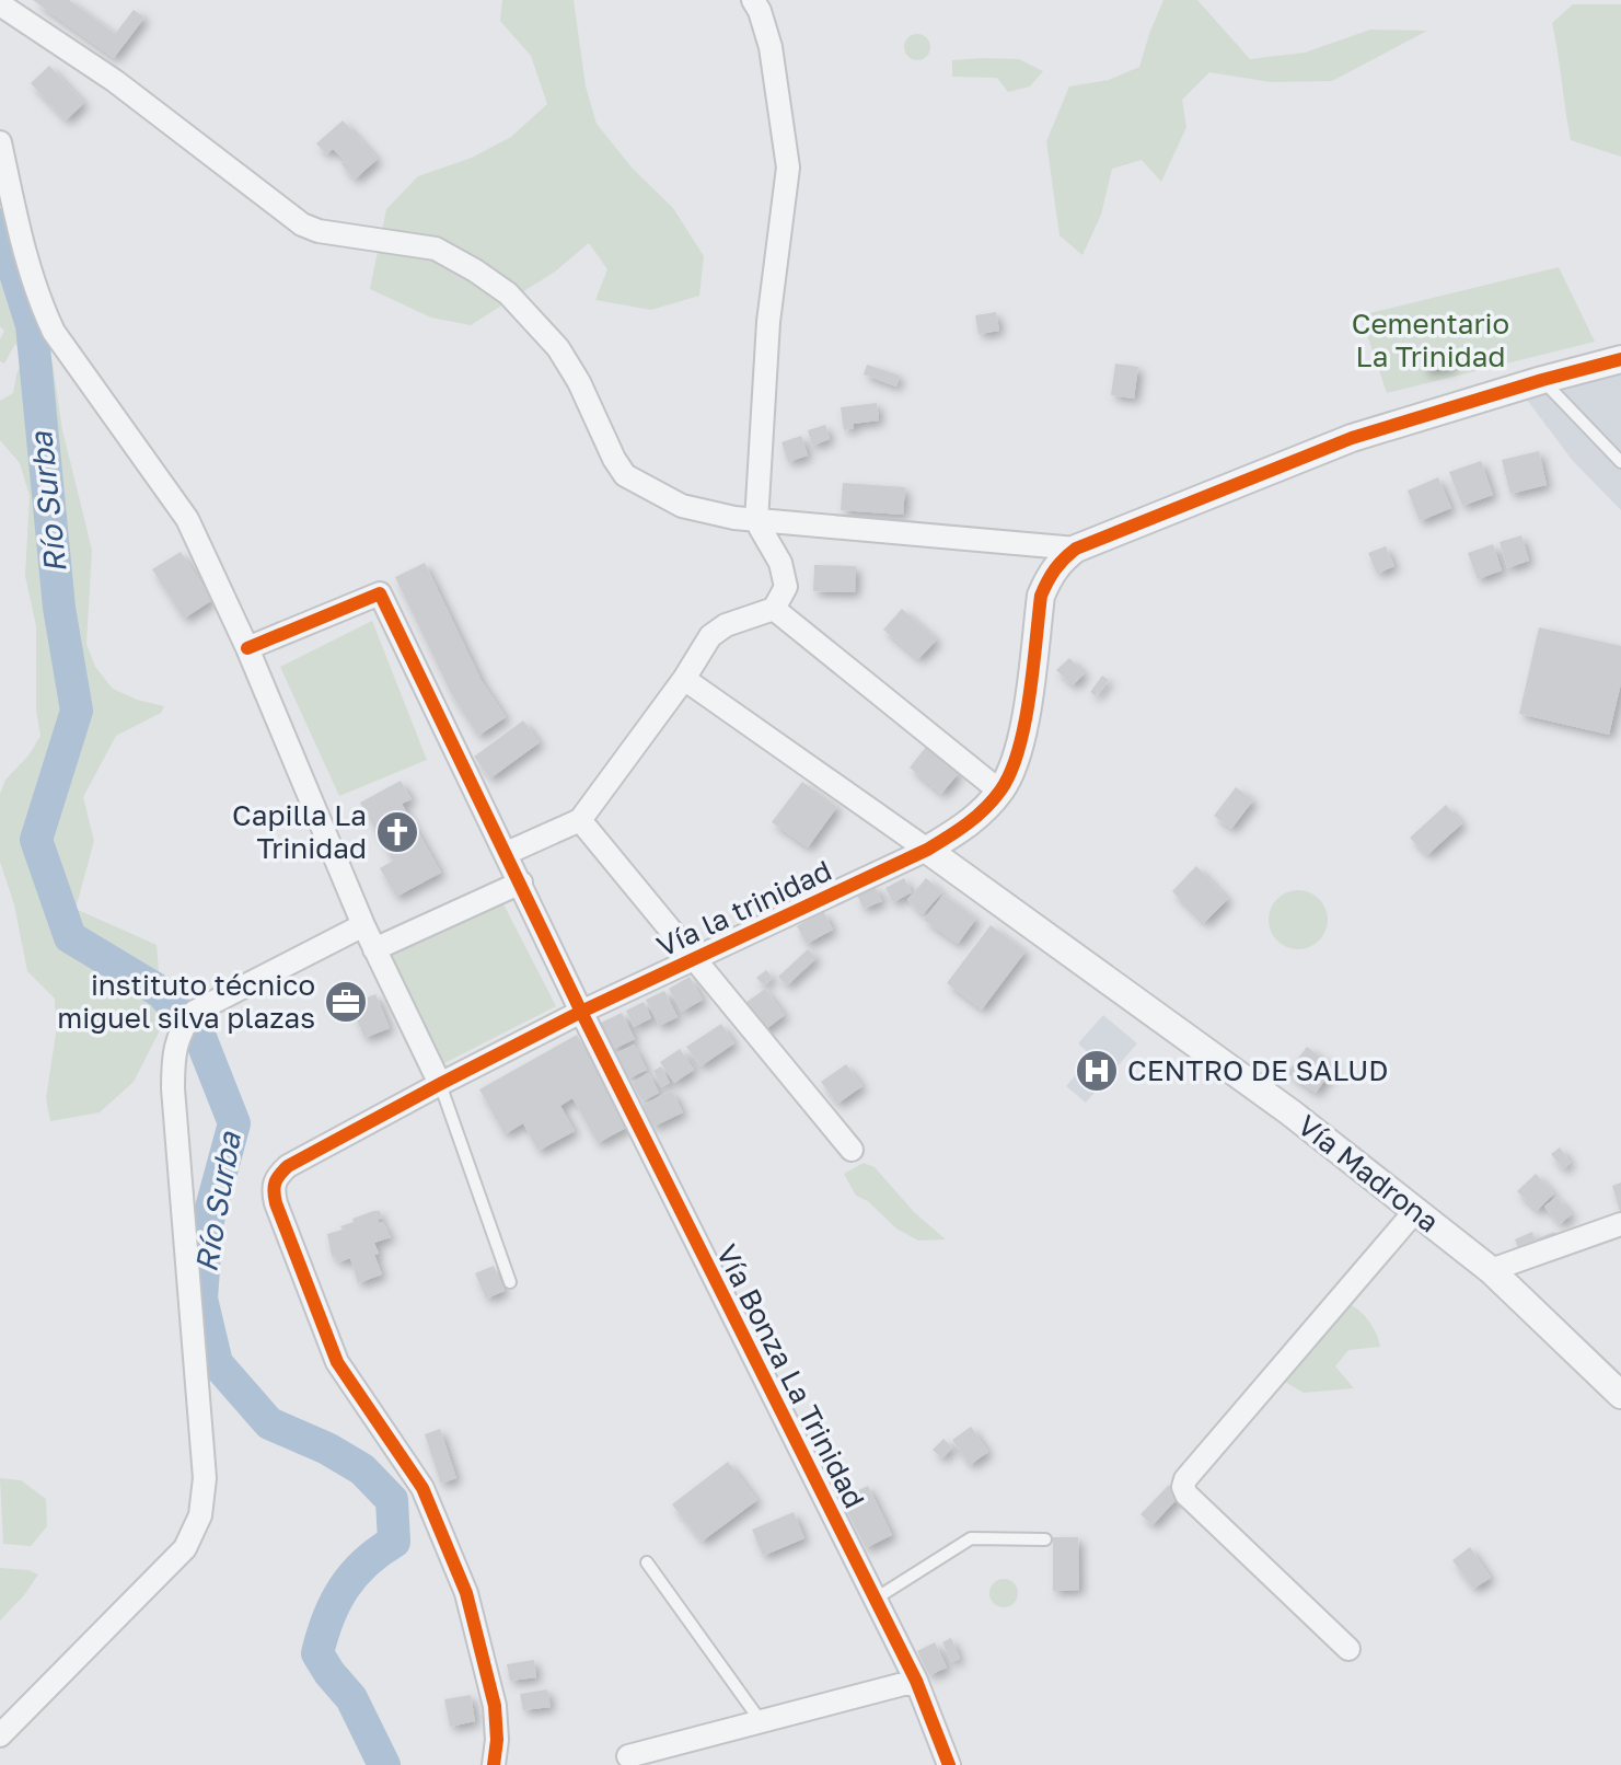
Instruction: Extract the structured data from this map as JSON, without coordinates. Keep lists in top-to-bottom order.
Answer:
{
  "streets": {
    "street": ["Vía la trinidad", "Vía Madrona", "Vía Bonza La Trinidad"]
  },
  "crossings": [
    ["Vía la trinidad", "Vía Madrona"],
    ["Vía la trinidad", "Vía Bonza La Trinidad"]
  ],
  "water": ["Río Surba"],
  "parks": ["Cementario La Trinidad"],
  "places": {
    "church": ["Capilla La Trinidad"],
    "office": ["instituto técnico miguel silva plazas"],
    "hospital": ["CENTRO DE SALUD"]
  }
}
